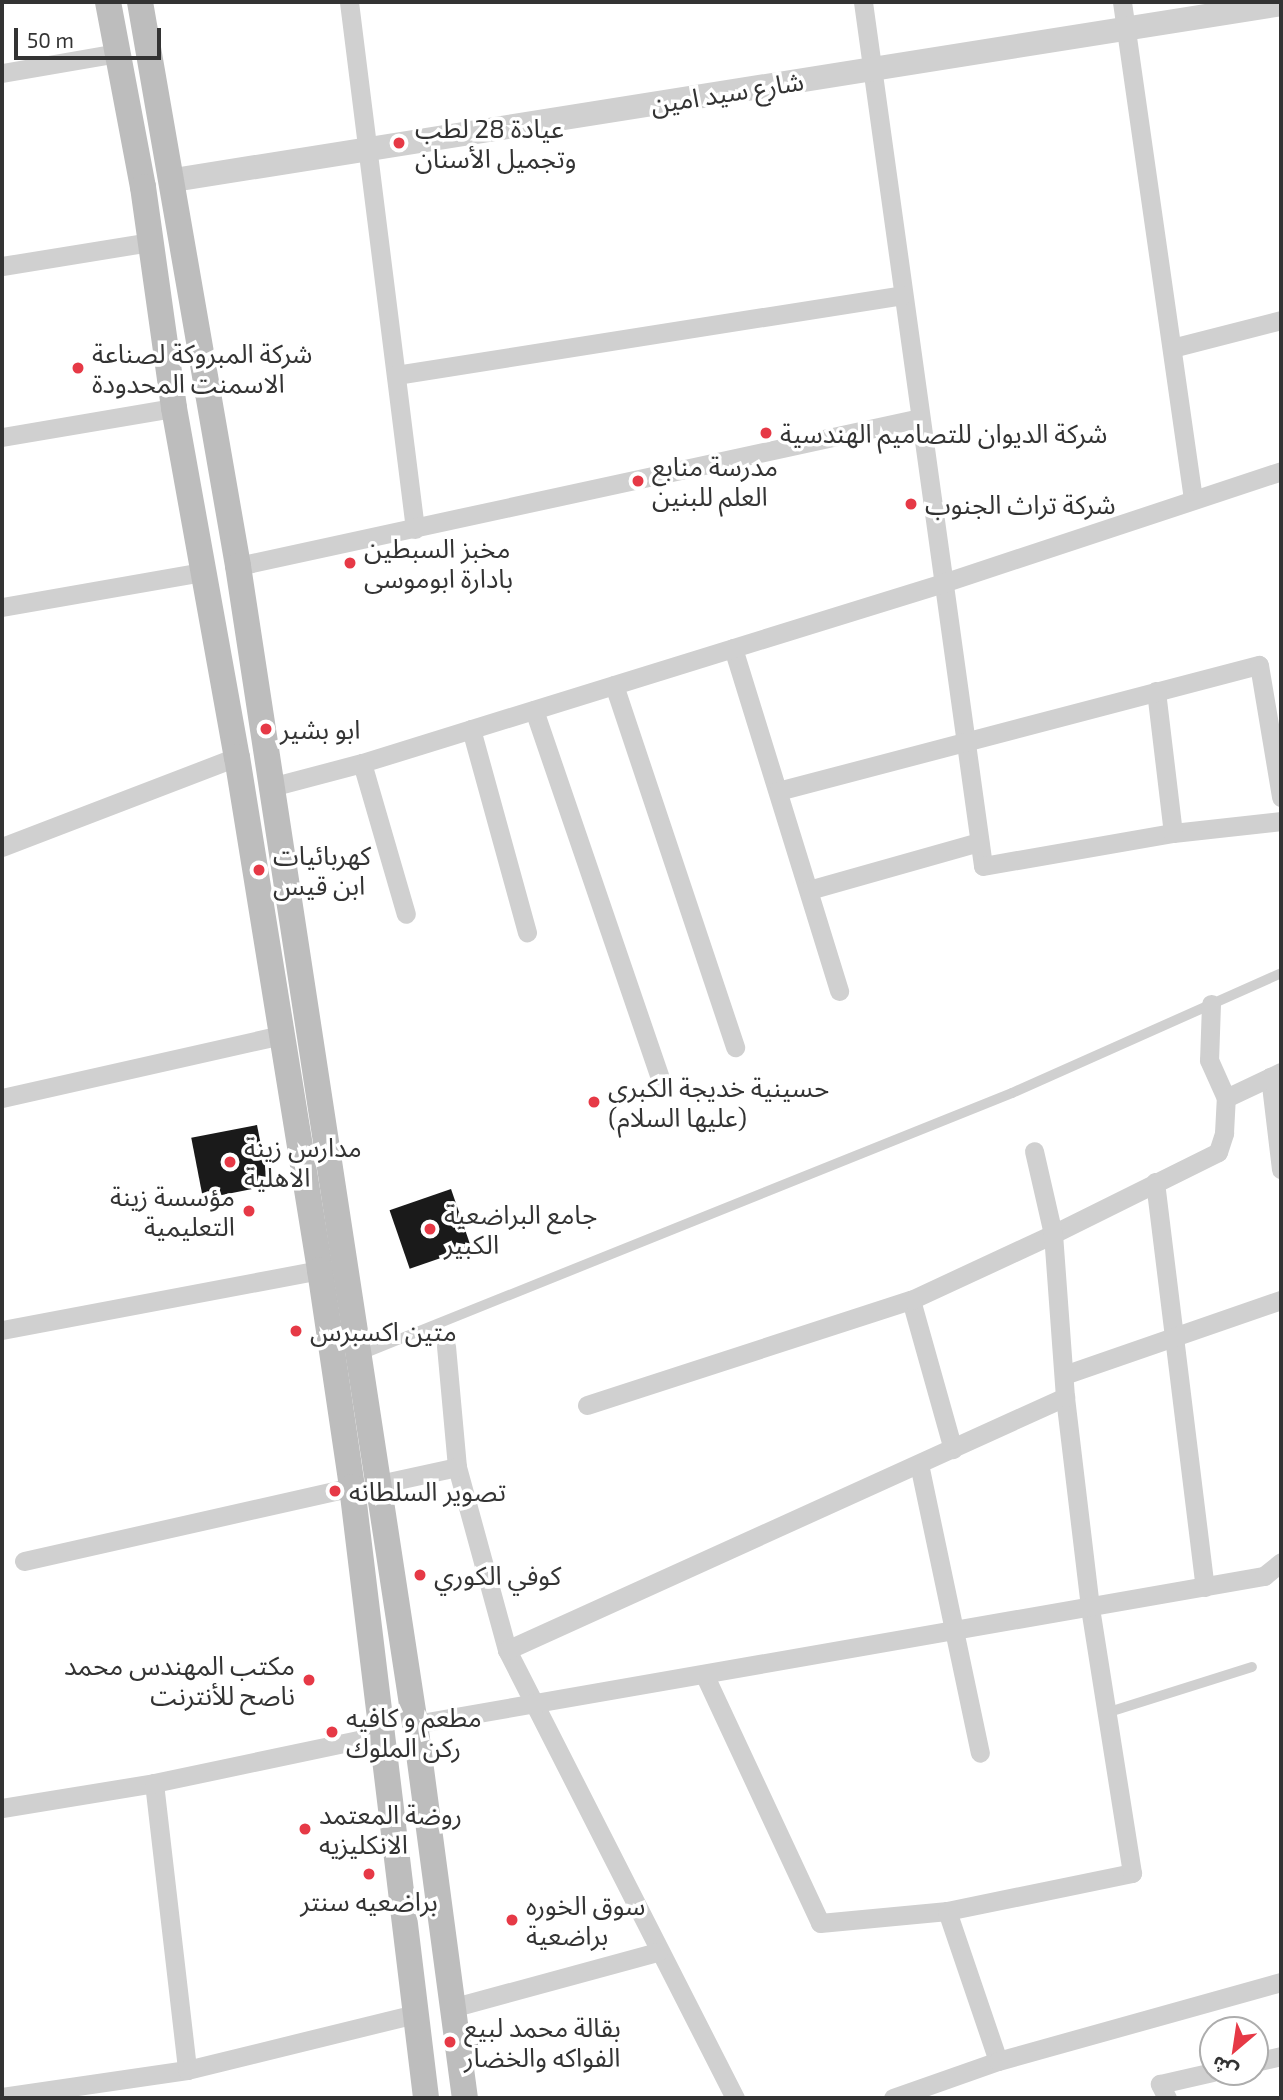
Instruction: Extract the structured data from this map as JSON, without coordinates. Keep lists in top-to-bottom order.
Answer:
{
  "streets": {
    "street": ["شارع سيد امين"]
  },
  "places": [
    "عيادة 28 لطب وتجميل الأسنان",
    "شركة المبروكة لصناعة الاسمنت المحدودة",
    "شركة الديوان للتصاميم الهندسية",
    "مدرسة منابع العلم للبنين",
    "شركة تراث الجنوب",
    "مخبز السبطين بادارة ابوموسى",
    "ابو بشير",
    "كهربائيات ابن قيس",
    "حسينية خديجة الكبرى (عليها السلام)",
    "مدارس زينة الاهلية",
    "مؤسسة زينة التعليمية",
    "جامع البراضعية الكبير",
    "متين اكسبرس",
    "تصوير السلطانه",
    "كوفي الكوري",
    "مكتب المهندس محمد ناصح للأنترنت",
    "مطعم و كافيه ركن الملوك",
    "روضة المعتمد الانكليزيه",
    "براضعيه سنتر",
    "سوق الخوره براضعية",
    "بقالة محمد لبيع الفواكه والخضار"
  ],
  "scale_bar": "50 m",
  "north": "bottom left"
}
